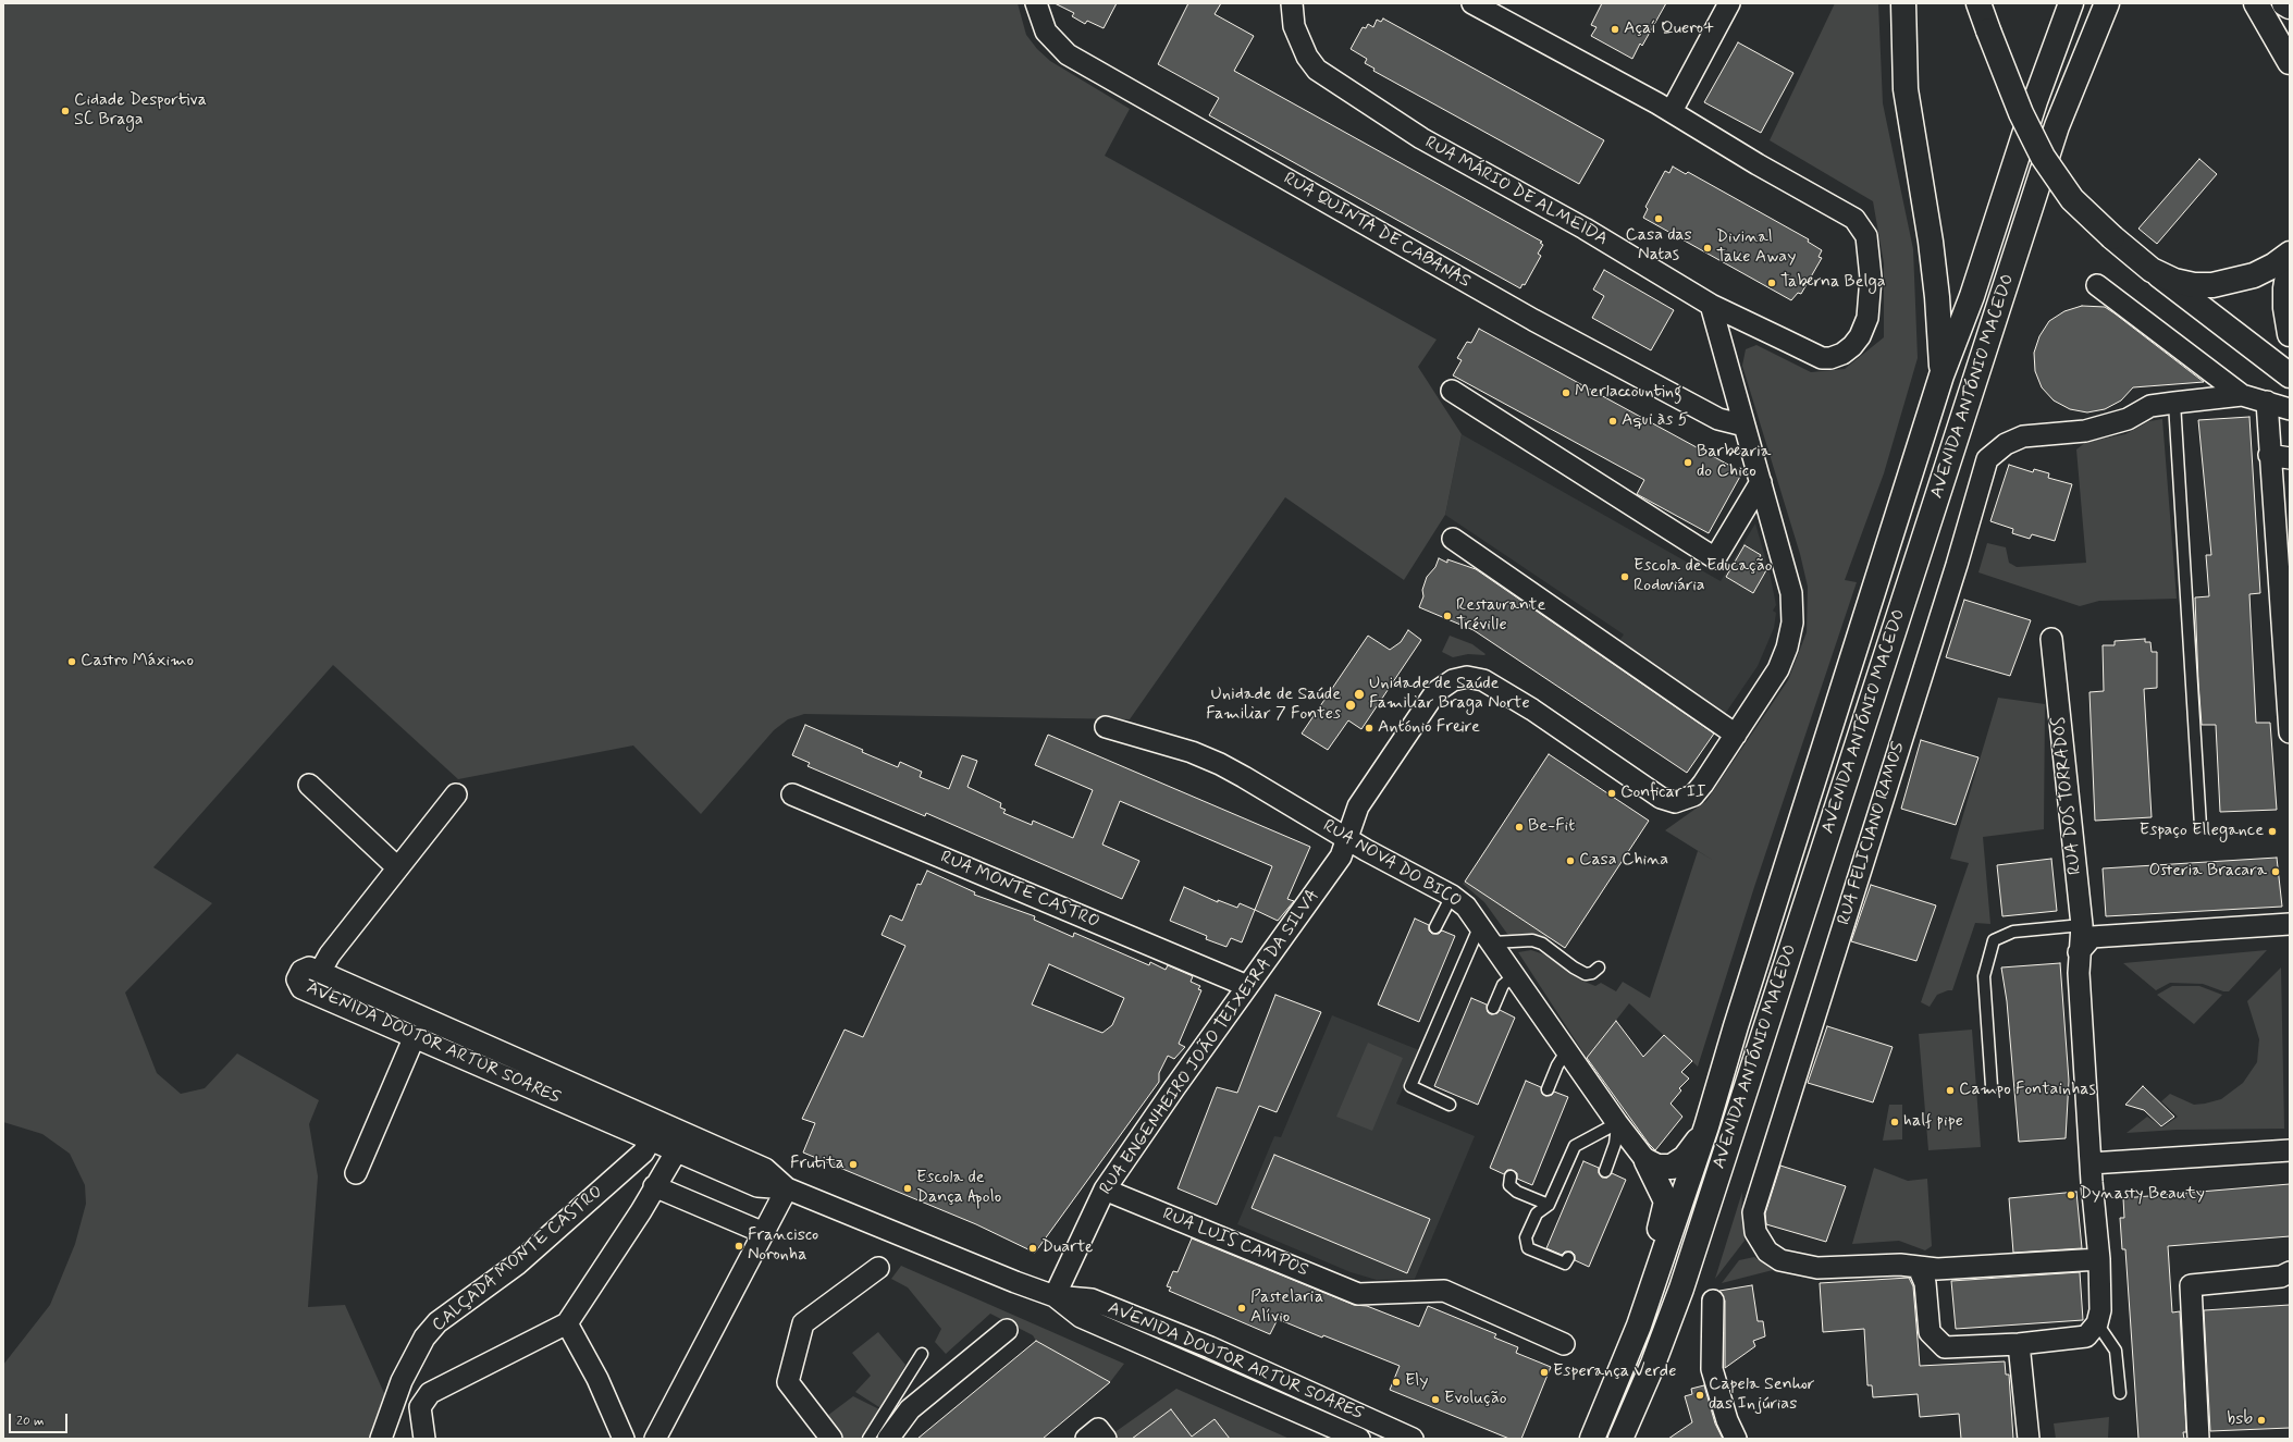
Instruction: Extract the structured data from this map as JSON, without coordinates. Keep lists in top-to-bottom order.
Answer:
{
  "streets": {
    "main road": ["AVENIDA ANTÓNIO MACEDO"],
    "street": [
      "RUA MÁRIO DE ALMEIDA",
      "RUA QUINTA DE CABANAS",
      "RUA DOS TORRADOS",
      "RUA FELICIANO RAMOS",
      "RUA NOVA DO BICO",
      "RUA MONTE CASTRO",
      "RUA ENGENHEIRO JOÃO TEIXEIRA DA SILVA",
      "AVENIDA DOUTOR ARTUR SOARES",
      "RUA LUIS CAMPOS",
      "CALÇADA MONTE CASTRO"
    ]
  },
  "crossings": [
    ["RUA MÁRIO DE ALMEIDA", "RUA ENGENHEIRO JOÃO TEIXEIRA DA SILVA"],
    ["RUA QUINTA DE CABANAS", "RUA ENGENHEIRO JOÃO TEIXEIRA DA SILVA"],
    ["RUA NOVA DO BICO", "RUA ENGENHEIRO JOÃO TEIXEIRA DA SILVA"],
    ["RUA MONTE CASTRO", "RUA ENGENHEIRO JOÃO TEIXEIRA DA SILVA"],
    ["RUA ENGENHEIRO JOÃO TEIXEIRA DA SILVA", "AVENIDA DOUTOR ARTUR SOARES"],
    ["RUA ENGENHEIRO JOÃO TEIXEIRA DA SILVA", "RUA LUIS CAMPOS"],
    ["AVENIDA DOUTOR ARTUR SOARES", "CALÇADA MONTE CASTRO"]
  ],
  "places": [
    "Açaí Quero+",
    "Cidade Desportiva SC Braga",
    "Casa das Natas",
    "Divinal Take Away",
    "Taberna Belga",
    "Merlaccounting",
    "Aqui às 5",
    "Barbearia do Chico",
    "Escola de Educação Rodoviária",
    "Restaurante Tréville",
    "Castro Máximo",
    "Unidade de Saúde Familiar Braga Norte",
    "Unidade de Saúde Familiar 7 Fontes",
    "António Freire",
    "Conficar II",
    "Be-Fit",
    "Espaço Ellegance",
    "Casa China",
    "Osteria Bracara",
    "Campo Fontainhas",
    "half pipe",
    "Frutita",
    "Escola de Dança Apolo",
    "Dynasty Beauty",
    "Francisco Noronha",
    "Duarte",
    "Pastelaria Alívio",
    "Esperança Verde",
    "Ely",
    "Capela Senhor das Injúrias",
    "Evolução",
    "bsb"
  ],
  "scale_bar": "20 m"
}
